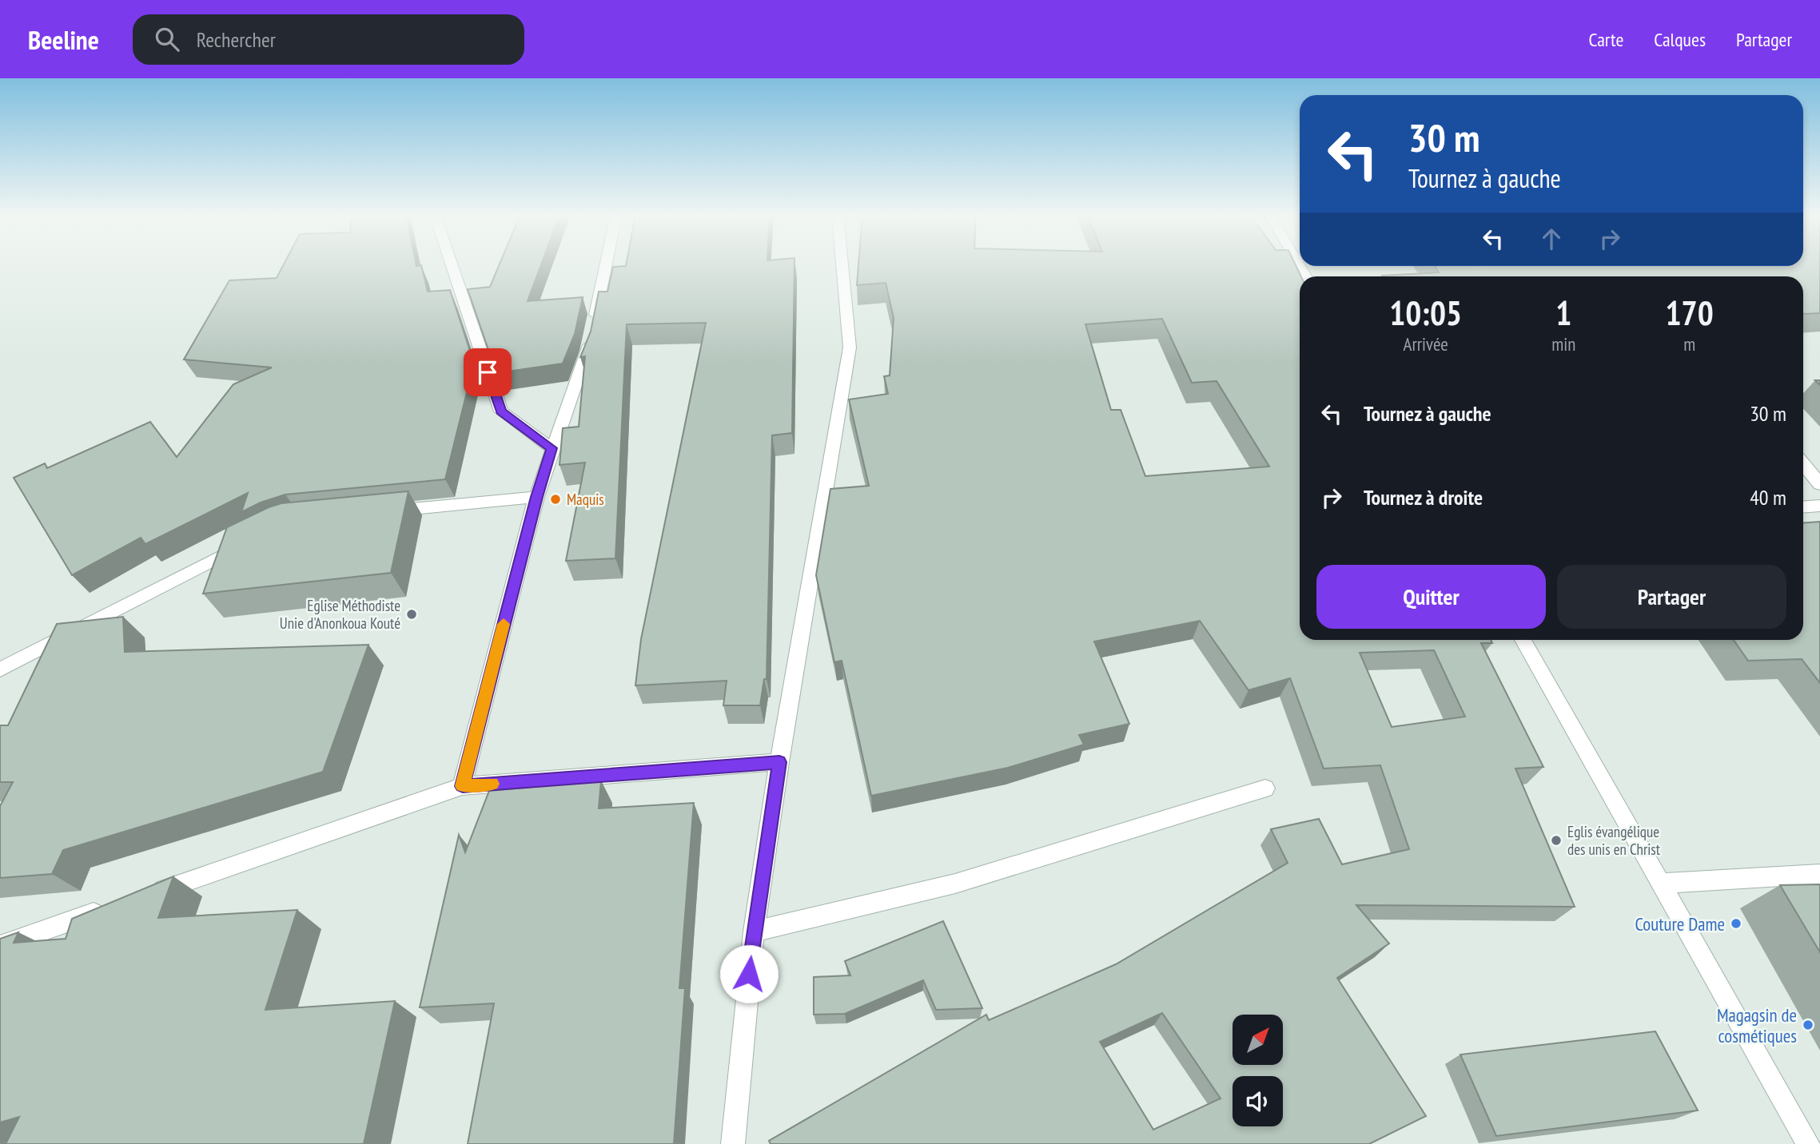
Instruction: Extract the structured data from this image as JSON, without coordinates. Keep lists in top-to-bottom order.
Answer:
{
  "places": [
    "Maquis",
    "Eglise Méthodiste Unie d'Anonkoua Kouté",
    "Eglis évangélique des unis en Christ",
    "Couture Dame",
    "Magagsin de cosmétiques"
  ],
  "north": "top right",
  "page": {
    "header": "Beeline",
    "search": "Rechercher",
    "nav": ["Carte", "Calques", "Partager"],
    "turn": ["30 m", "Tournez à gauche"],
    "eta": [
      "10:05",
      "Arrivée",
      "1",
      "min",
      "170",
      "m"
    ],
    "list": [
      {
        "name": "Tournez à gauche",
        "value": "30 m"
      },
      {
        "name": "Tournez à droite",
        "value": "40 m"
      }
    ],
    "buttons": ["Quitter", "Partager"]
  }
}
